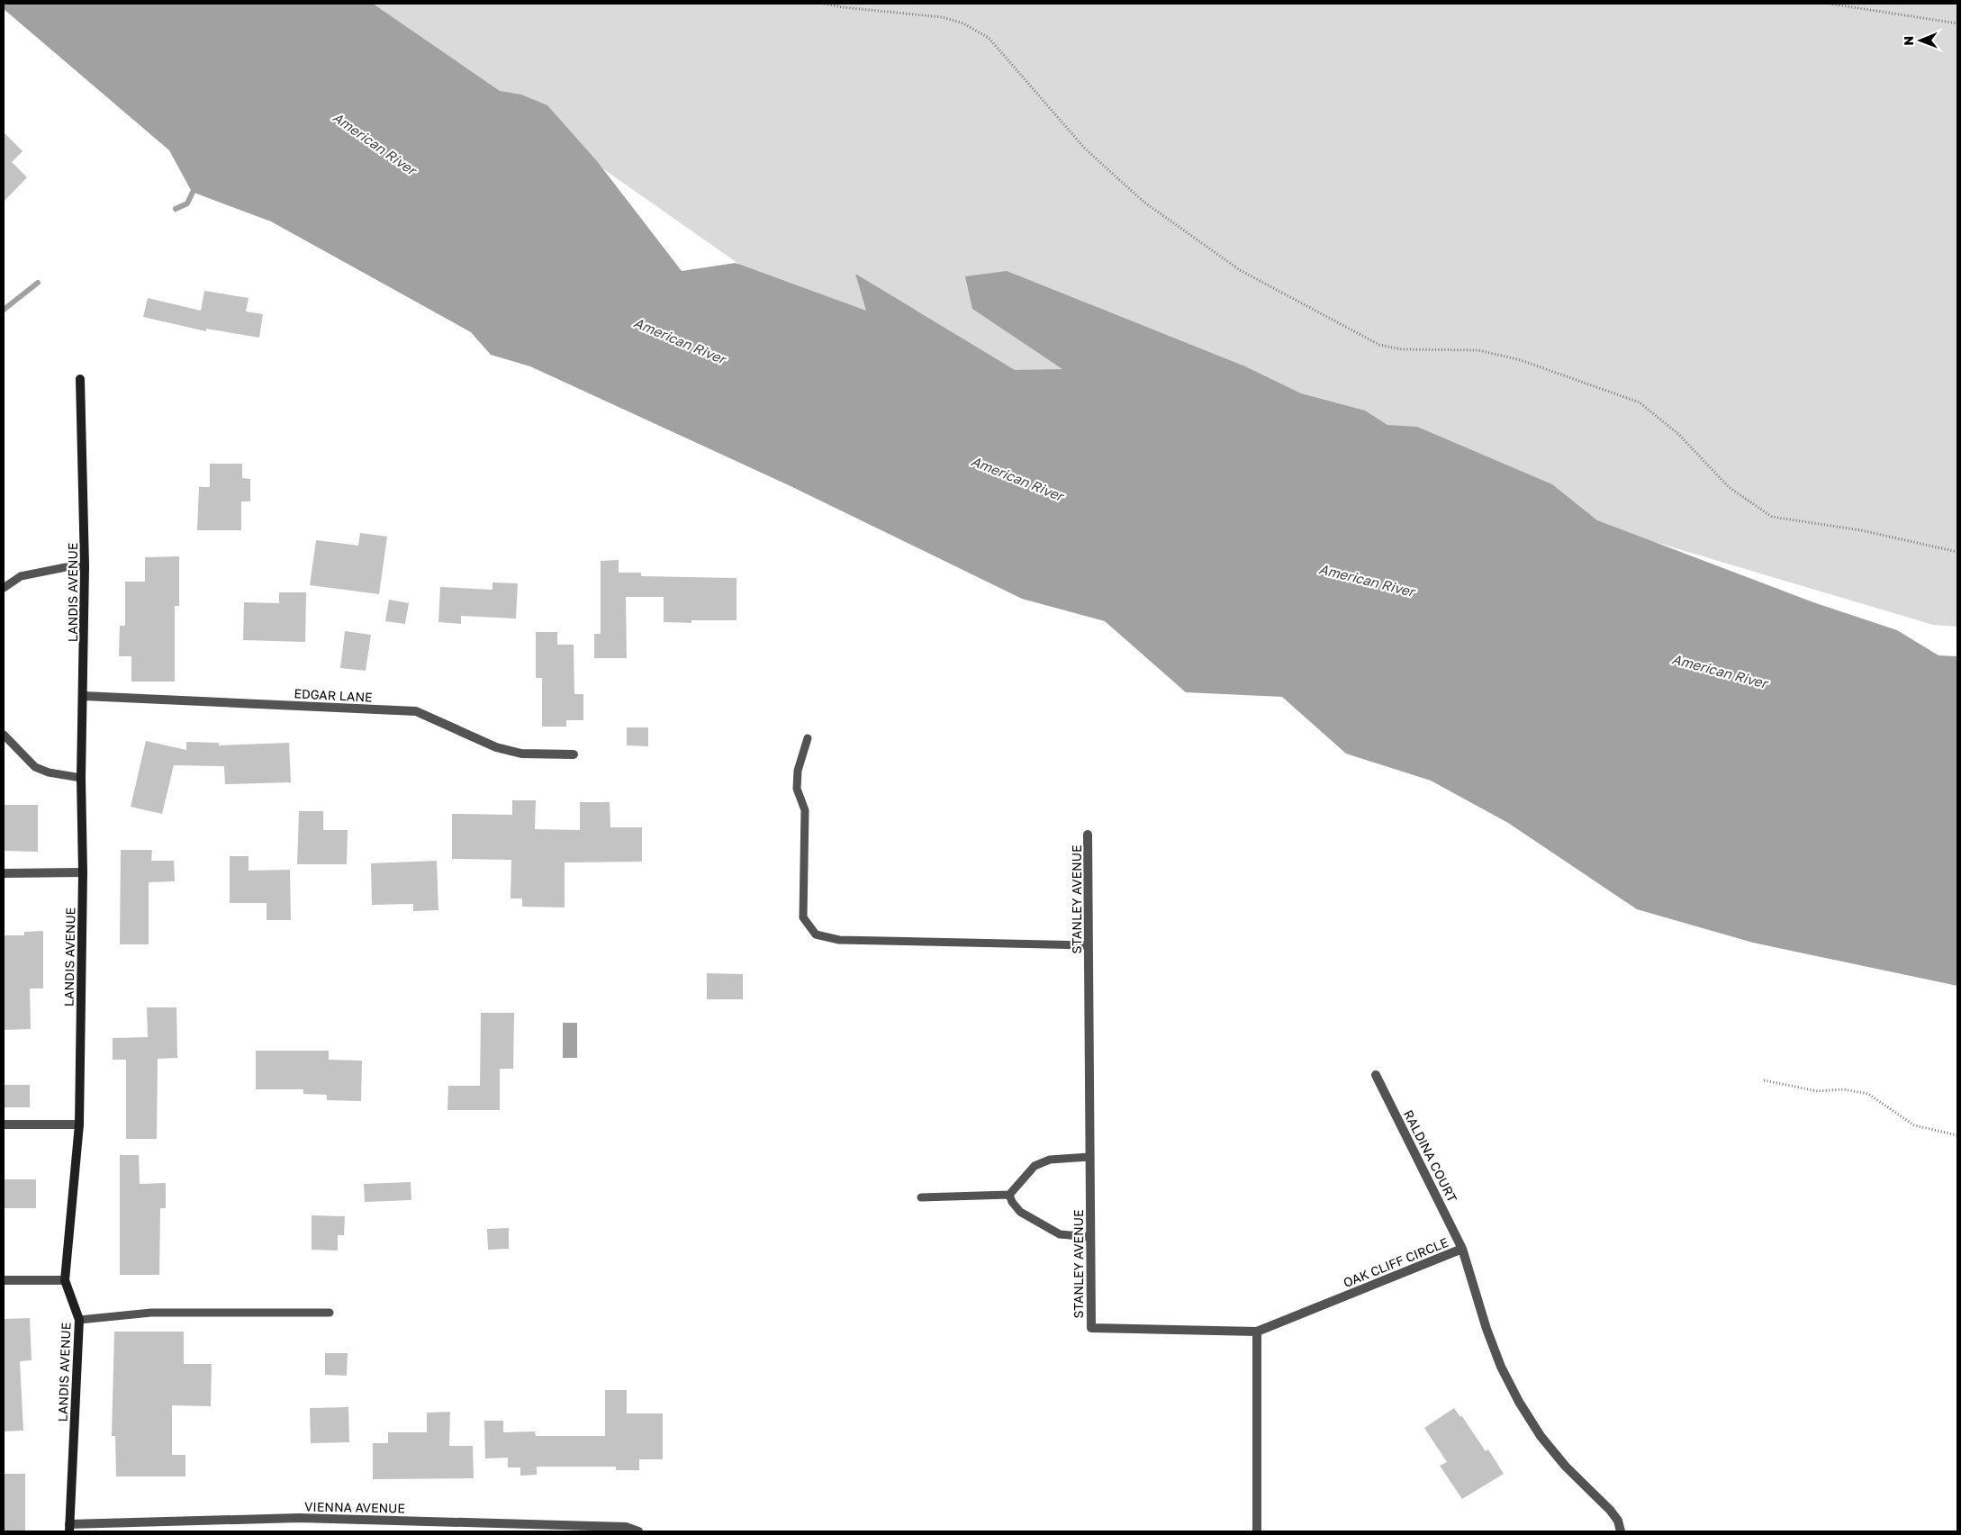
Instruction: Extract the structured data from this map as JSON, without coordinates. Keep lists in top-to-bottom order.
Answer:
{
  "streets": {
    "street": [
      "LANDIS AVENUE",
      "EDGAR LANE",
      "STANLEY AVENUE",
      "RALDINA COURT",
      "OAK CLIFF CIRCLE",
      "VIENNA AVENUE"
    ]
  },
  "crossings": [
    ["LANDIS AVENUE", "EDGAR LANE"],
    ["LANDIS AVENUE", "VIENNA AVENUE"],
    ["STANLEY AVENUE", "OAK CLIFF CIRCLE"],
    ["RALDINA COURT", "OAK CLIFF CIRCLE"]
  ],
  "water": ["American River"],
  "north": "left"
}
